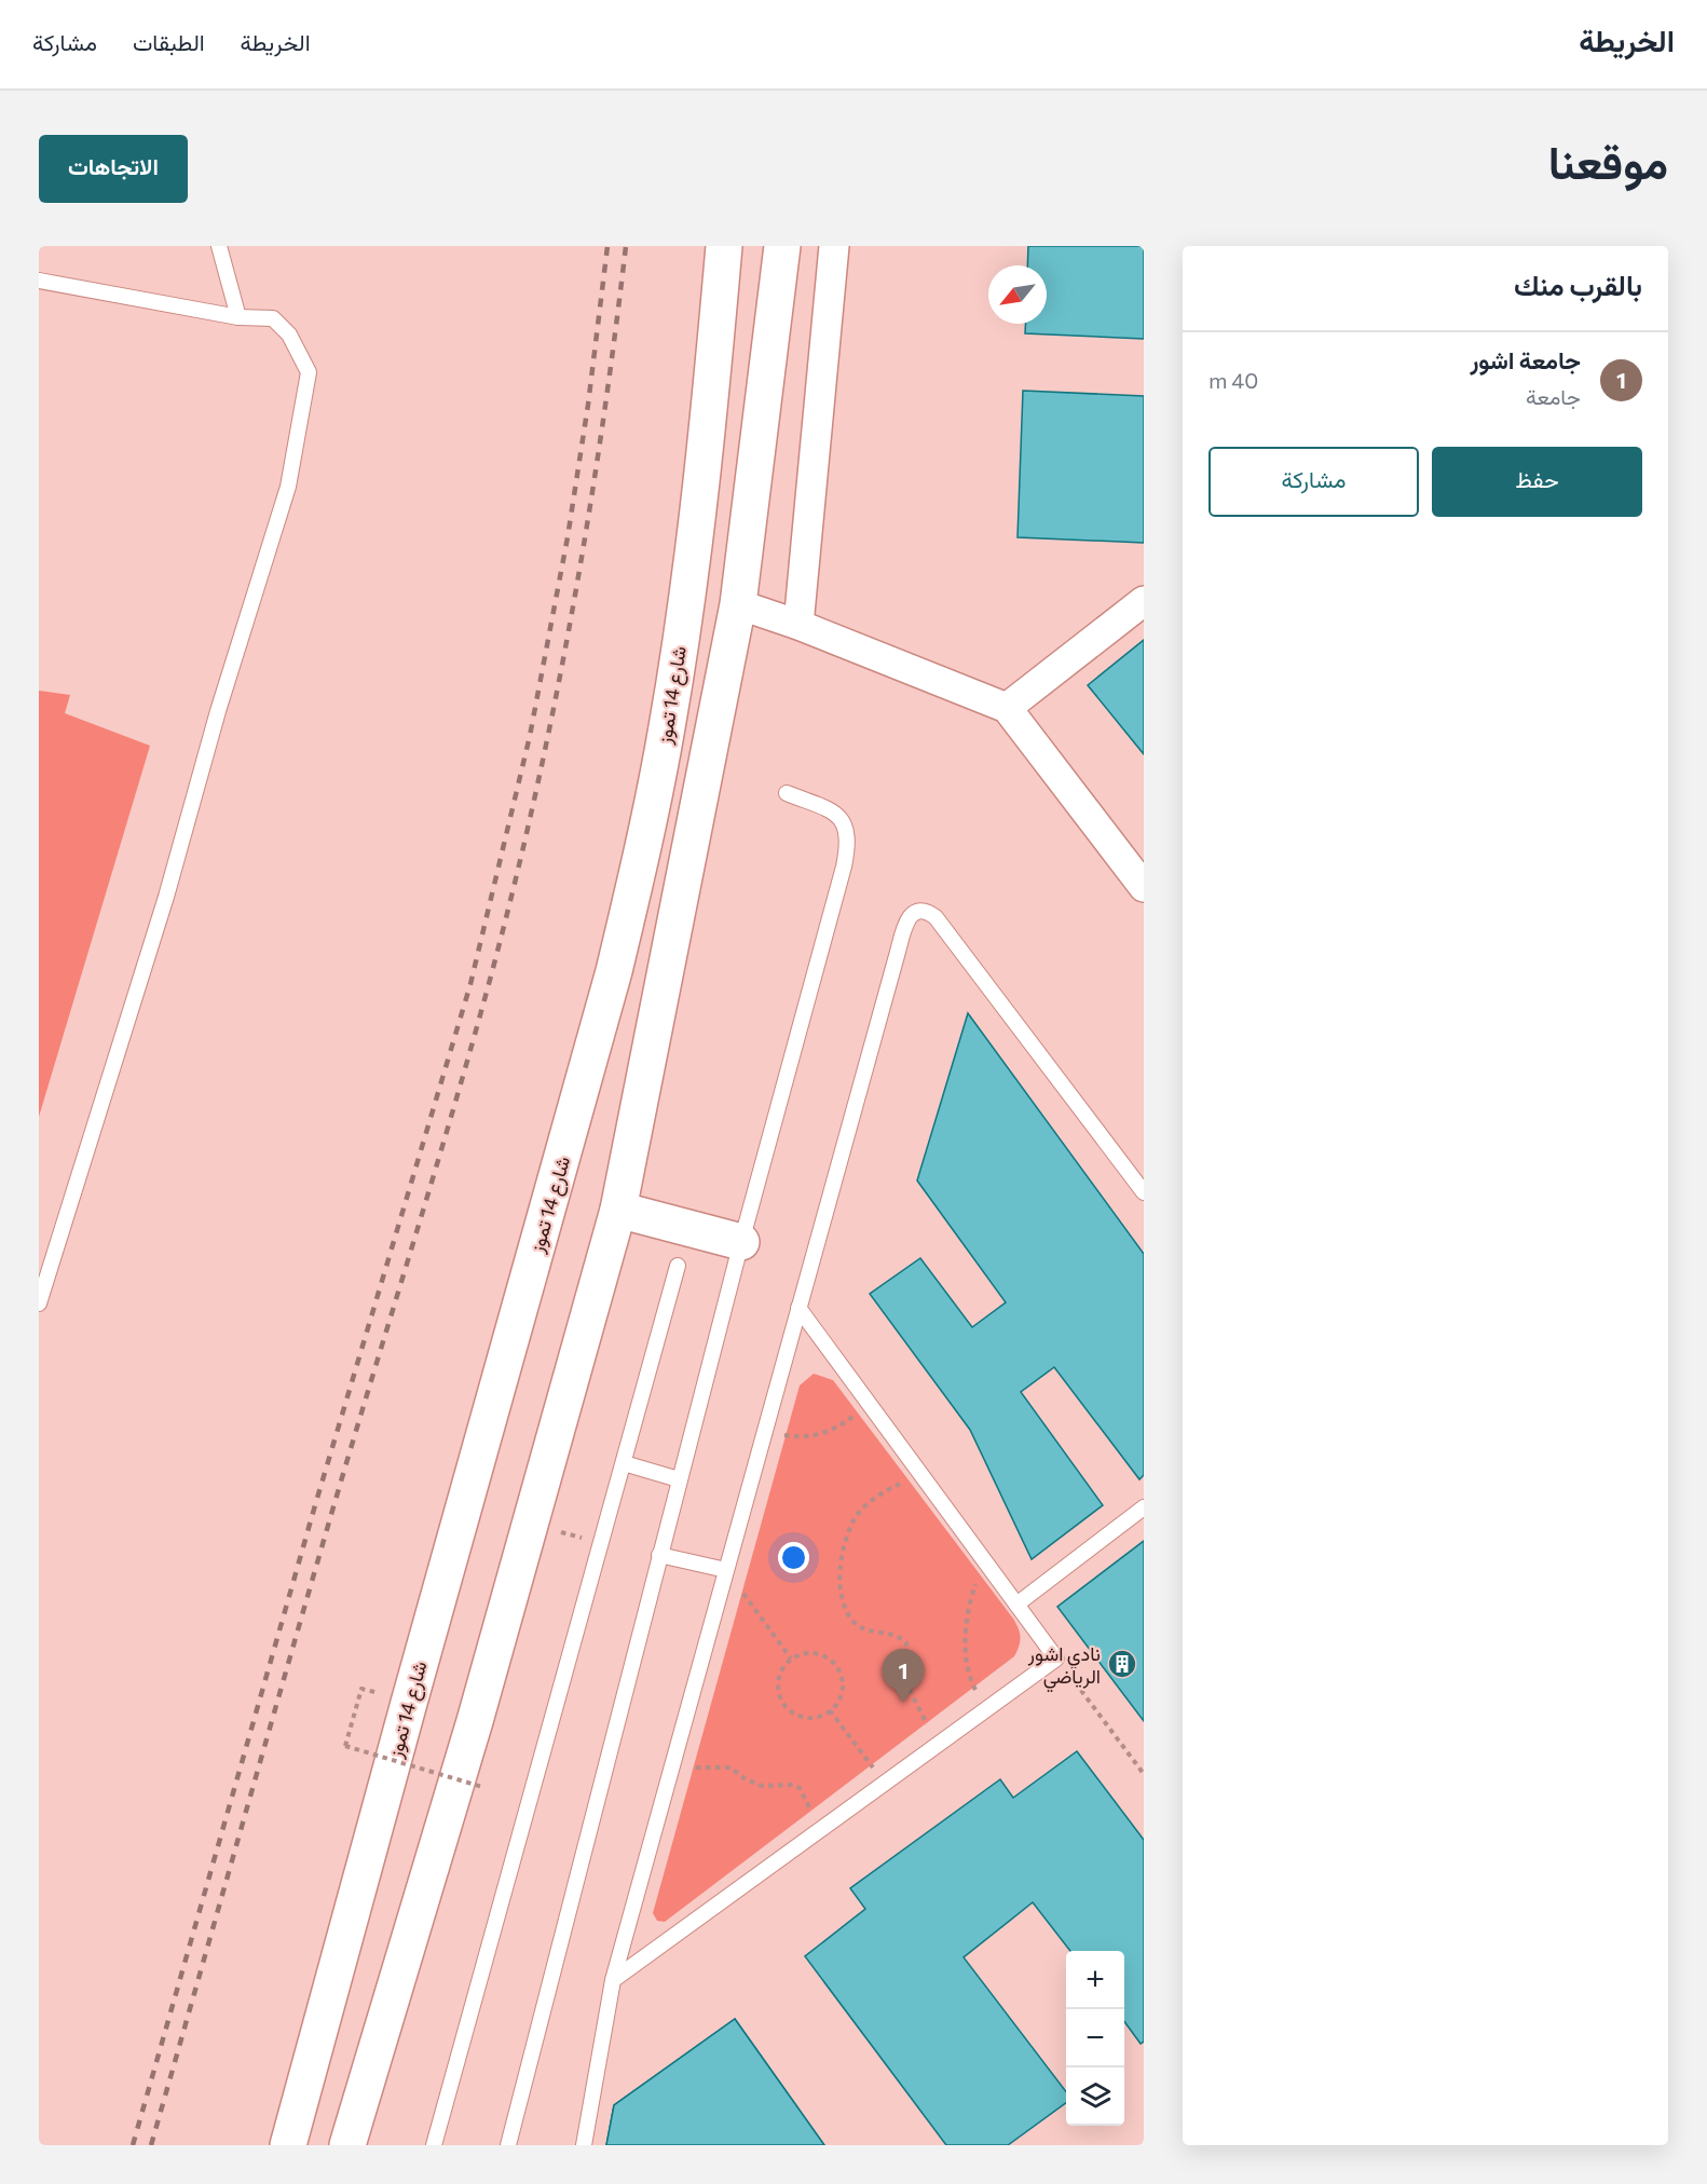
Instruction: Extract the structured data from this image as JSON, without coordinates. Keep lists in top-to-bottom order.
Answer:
{
  "streets": {
    "main road": ["شارع 14 تموز"]
  },
  "places": {
    "building": ["نادي اشور الرياضي"]
  },
  "north": "bottom left",
  "page": {
    "header": "الخريطة",
    "nav": ["الخريطة", "الطبقات", "مشاركة"],
    "title": "موقعنا",
    "buttons": [
      "الاتجاهات",
      ["حفظ", "مشاركة"]
    ],
    "heading": "بالقرب منك",
    "list": [
      {
        "mark": "1",
        "name": "جامعة اشور",
        "note": "جامعة",
        "value": "40 m"
      }
    ],
    "pins": "1",
    "map_buttons": ["+", "−"]
  }
}
